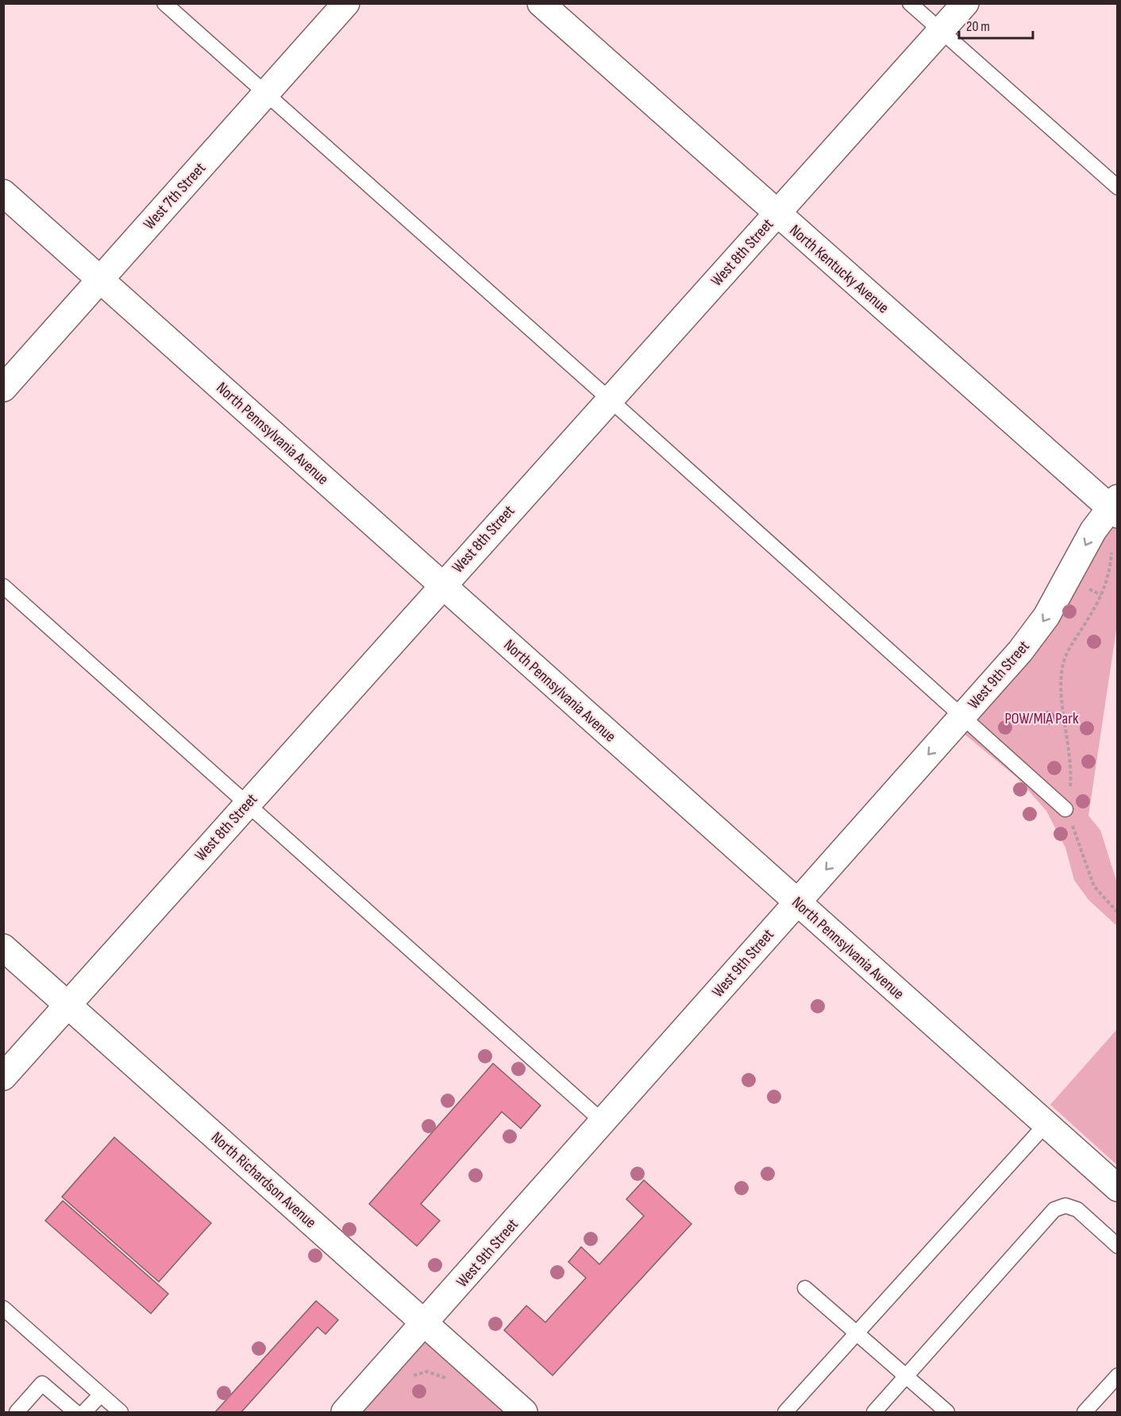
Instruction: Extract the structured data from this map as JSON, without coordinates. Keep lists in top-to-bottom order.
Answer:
{
  "streets": {
    "street": [
      "West 7th Street",
      "West 8th Street",
      "North Kentucky Avenue",
      "North Pennsylvania Avenue",
      "West 9th Street",
      "North Richardson Avenue"
    ]
  },
  "crossings": [
    ["West 7th Street", "North Pennsylvania Avenue"],
    ["West 8th Street", "North Kentucky Avenue"],
    ["West 8th Street", "North Pennsylvania Avenue"],
    ["West 8th Street", "North Richardson Avenue"],
    ["North Kentucky Avenue", "West 9th Street"],
    ["North Pennsylvania Avenue", "West 9th Street"],
    ["West 9th Street", "North Richardson Avenue"]
  ],
  "one_way": ["West 9th Street"],
  "parks": ["POW/MIA Park"],
  "scale_bar": "20 m"
}
